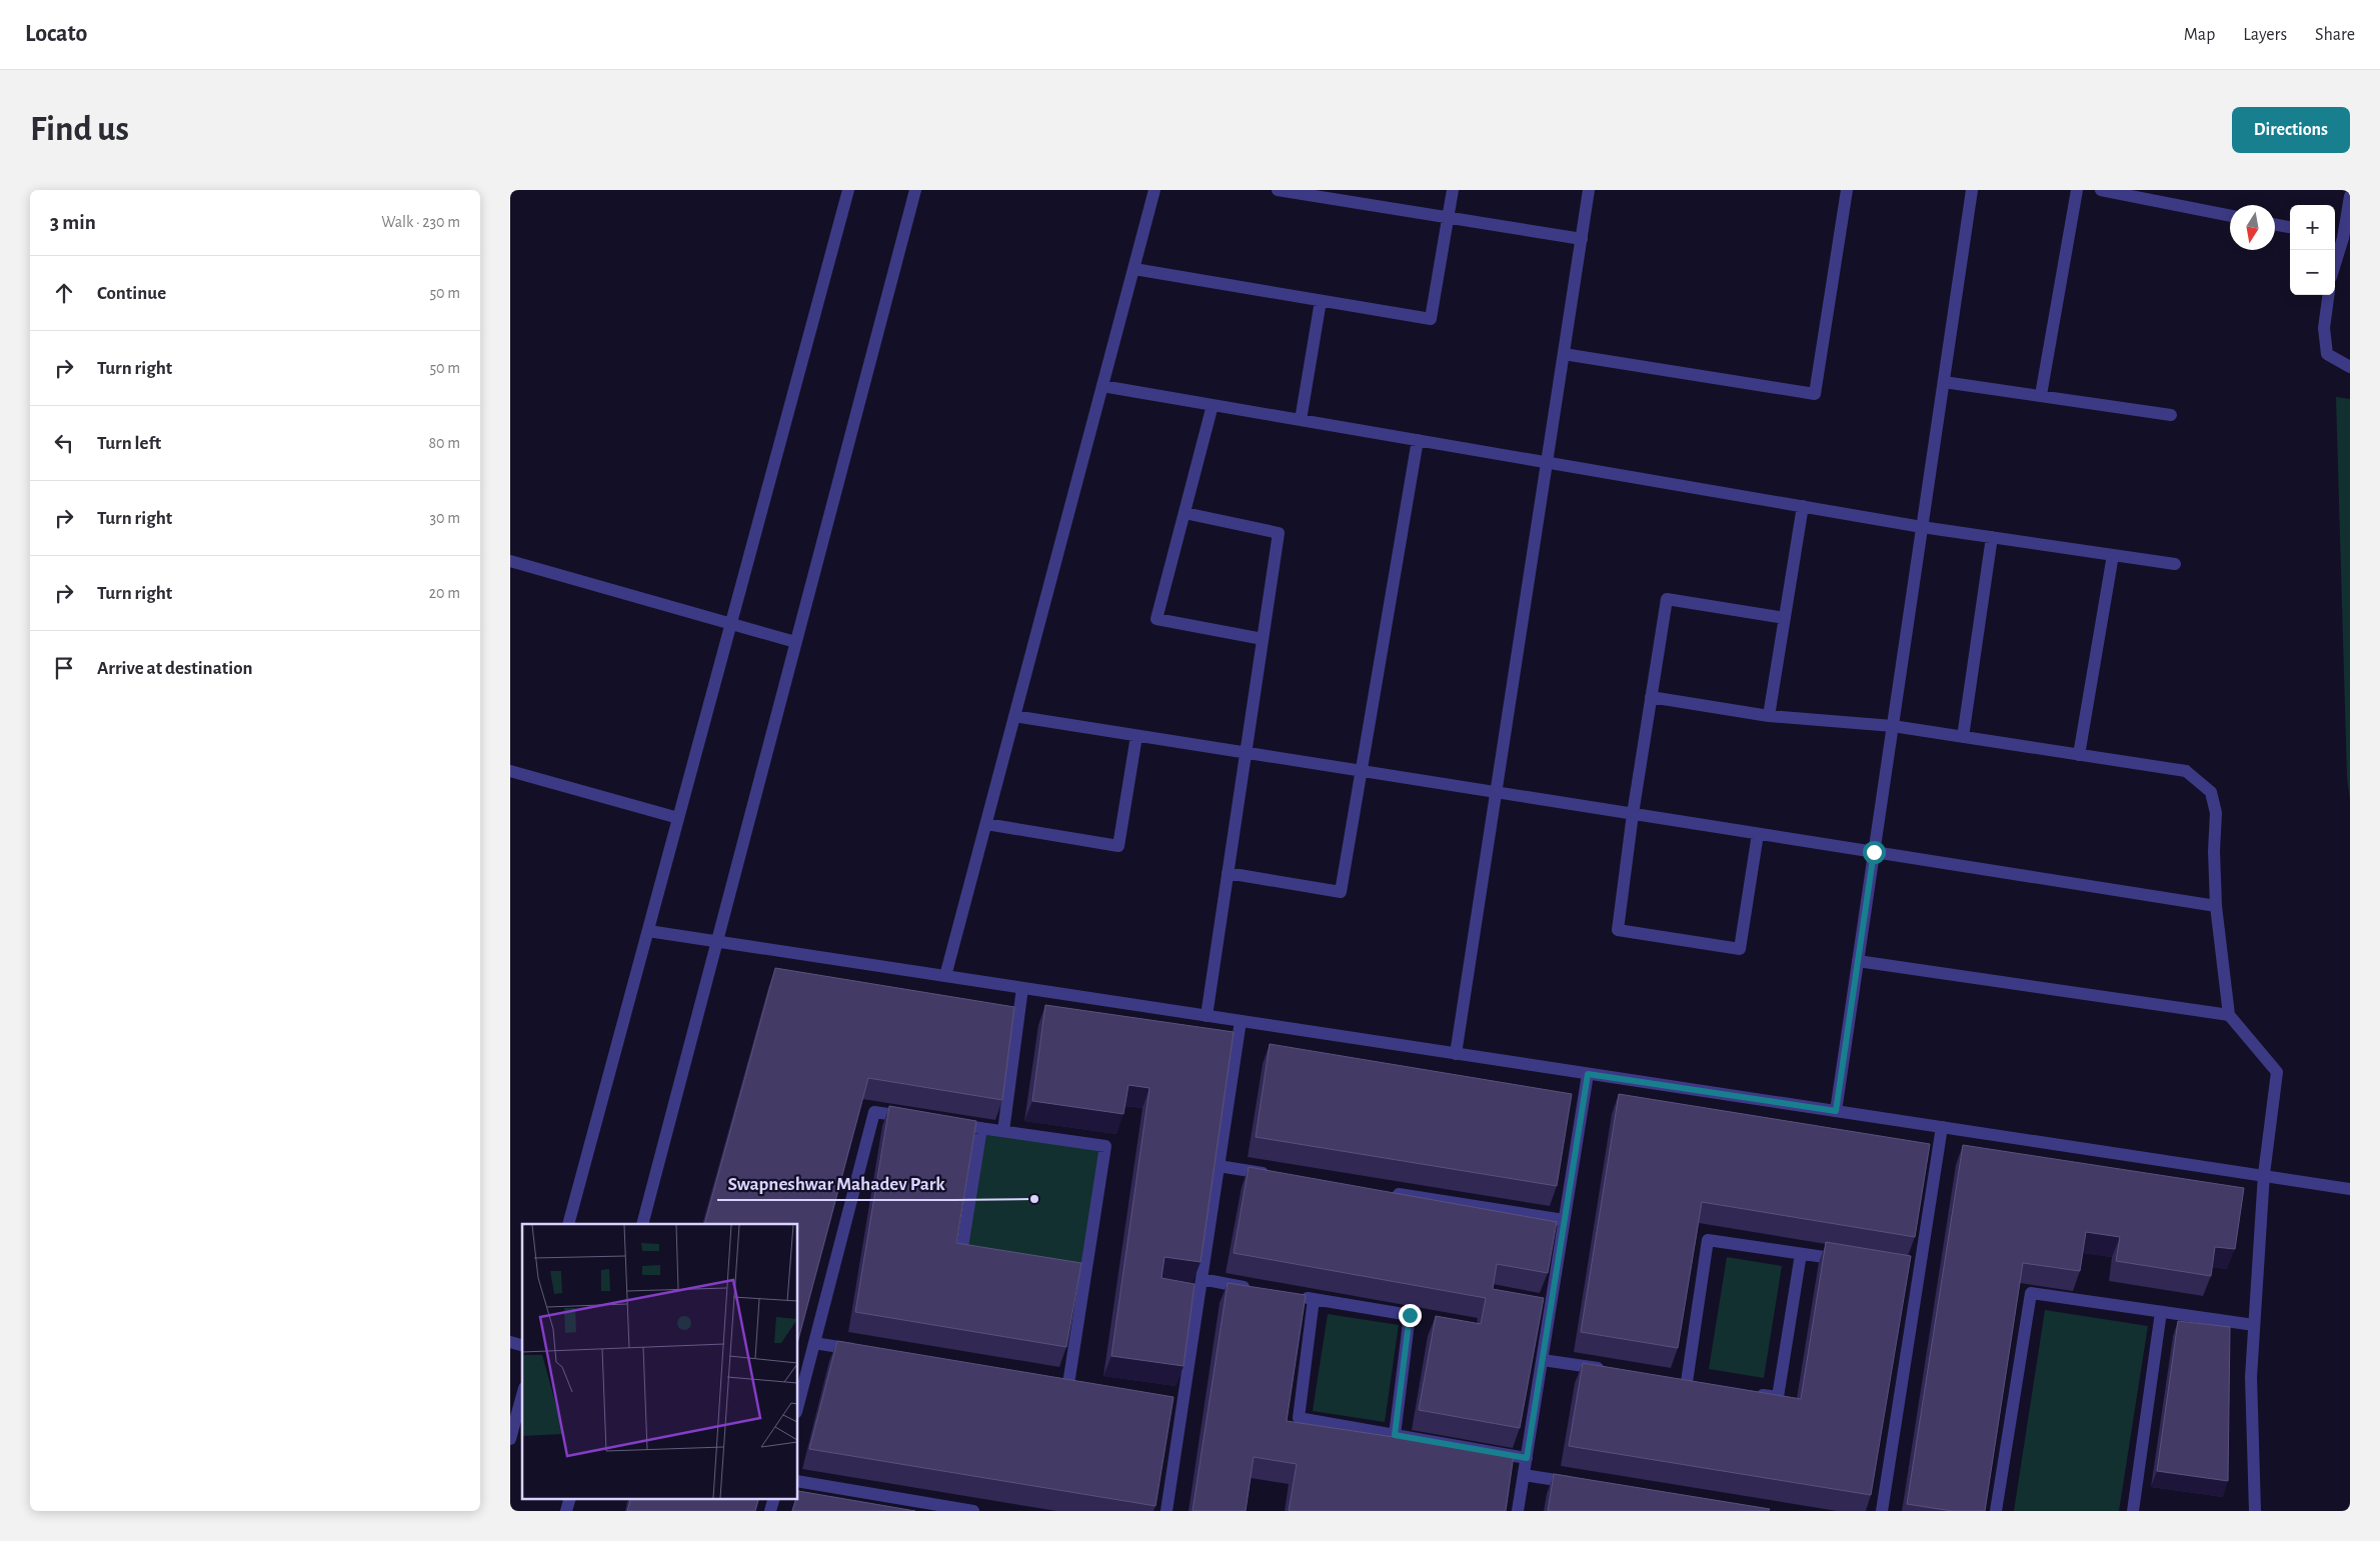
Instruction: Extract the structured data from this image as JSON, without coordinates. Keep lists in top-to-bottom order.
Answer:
{
  "places": ["Swapneshwar Mahadev Park"],
  "north": "bottom",
  "page": {
    "header": "Locato",
    "nav": ["Map", "Layers", "Share"],
    "buttons": "Directions",
    "title": "Find us",
    "heading": ["3 min", "Walk · 230 m"],
    "map_buttons": ["+", "−"],
    "list": [
      ["Continue", "50 m"],
      ["Turn right", "50 m"],
      ["Turn left", "80 m"],
      ["Turn right", "30 m"],
      ["Turn right", "20 m"],
      "Arrive at destination"
    ]
  }
}
